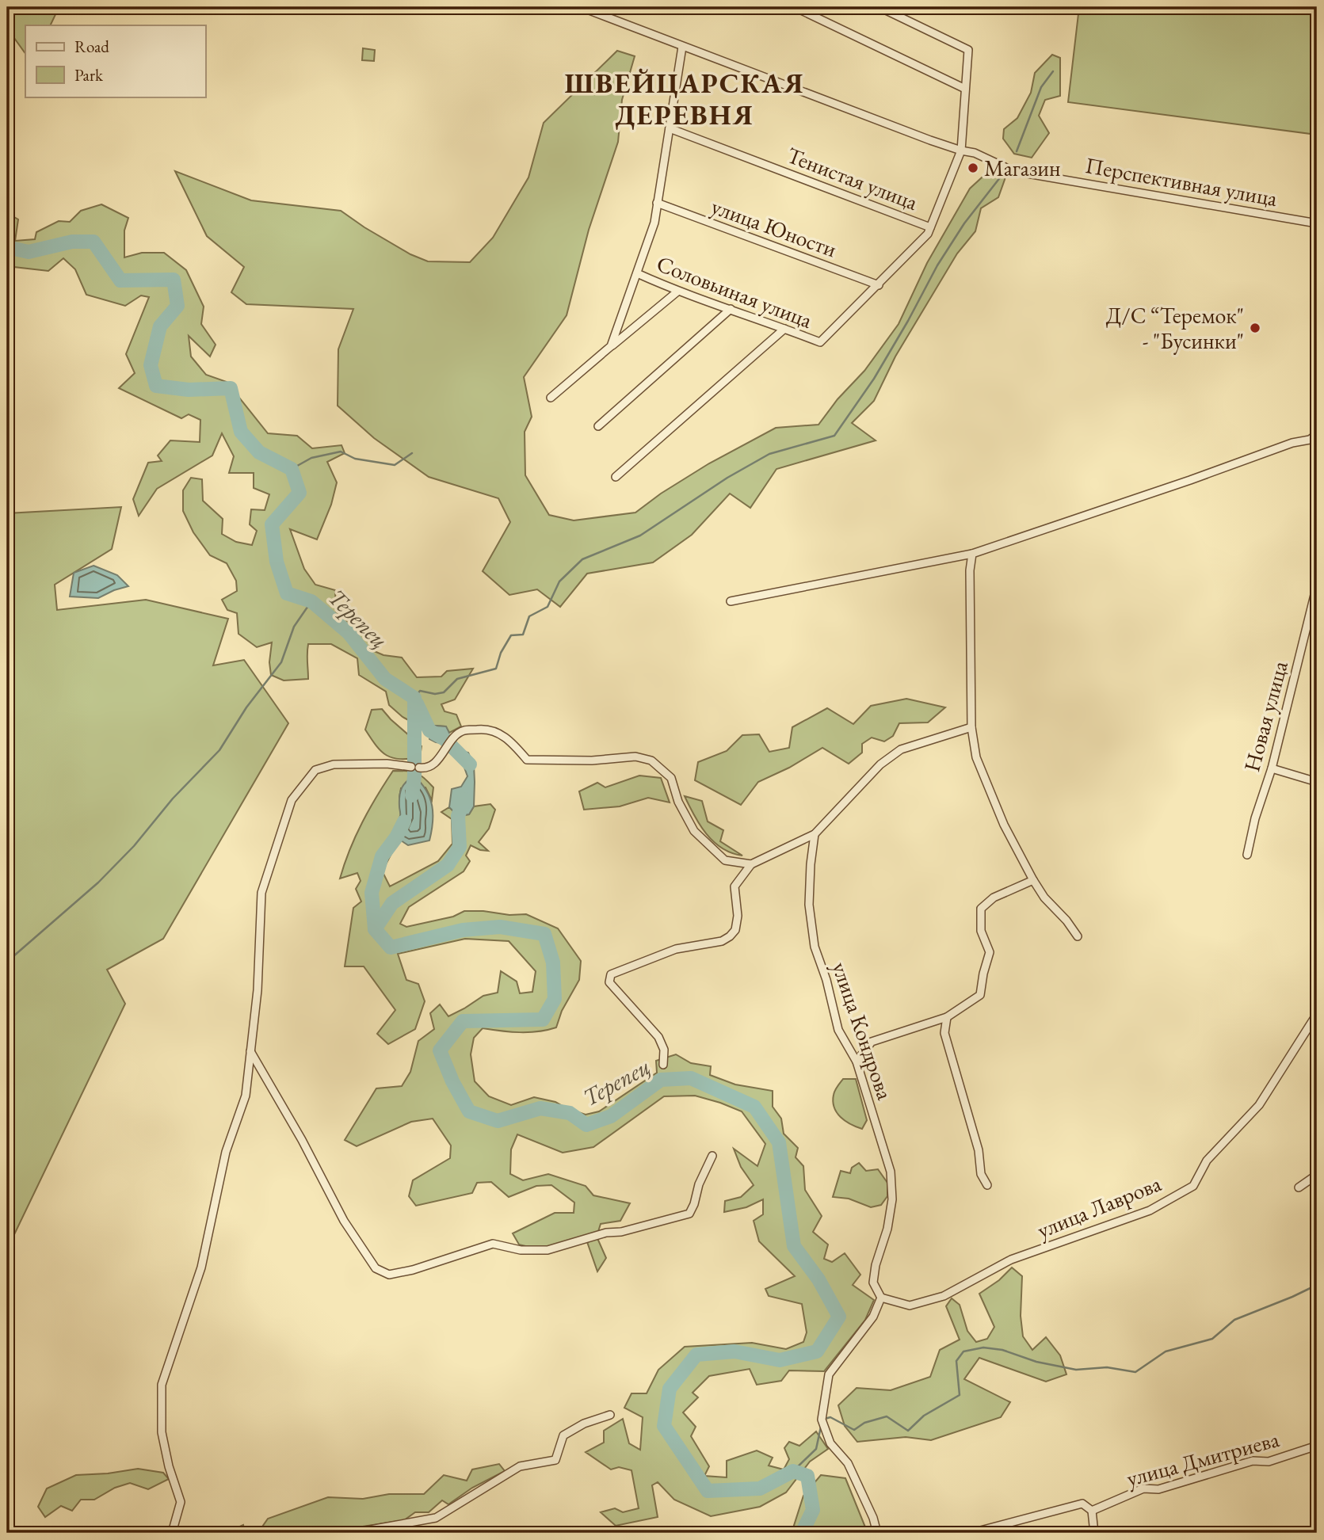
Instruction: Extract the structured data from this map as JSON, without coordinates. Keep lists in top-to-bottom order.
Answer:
{
  "streets": {
    "street": [
      "Тенистая улица",
      "Перспективная улица",
      "улица Юности",
      "Соловьиная улица",
      "Новая улица",
      "улица Кондрова",
      "улица Лаврова",
      "улица Дмитриева"
    ]
  },
  "crossings": [
    ["улица Юности", "Соловьиная улица"],
    ["улица Кондрова", "улица Лаврова"]
  ],
  "districts": ["ШВЕЙЦАРСКАЯ ДЕРЕВНЯ"],
  "water": ["Терепец"],
  "places": ["Магазин", "Д/С “Теремок\" - \"Бусинки\""],
  "legend": ["Road", "Park"]
}
